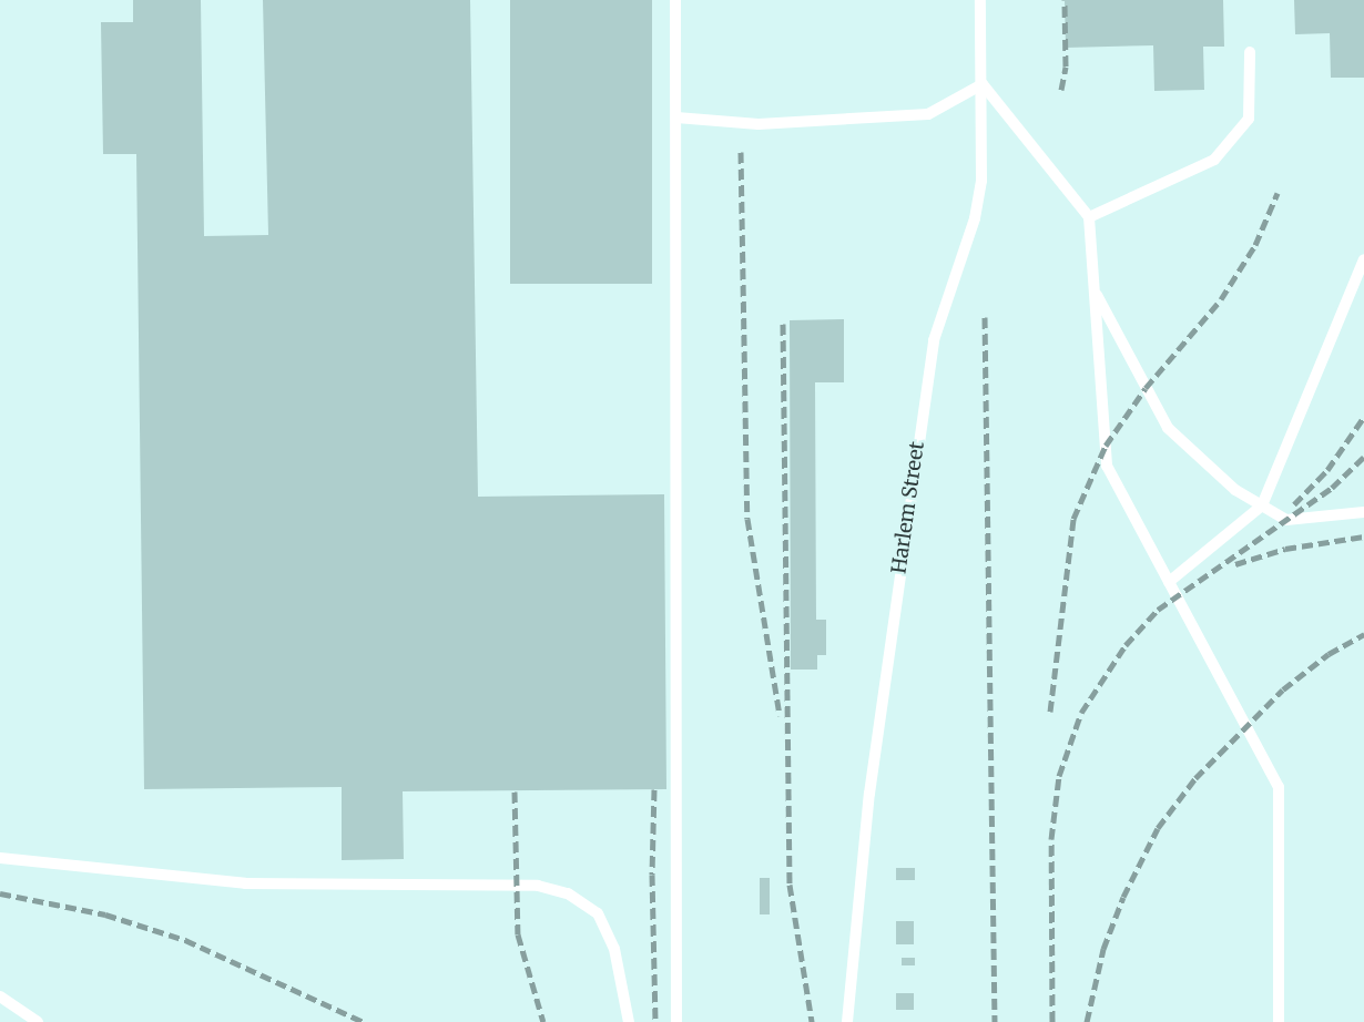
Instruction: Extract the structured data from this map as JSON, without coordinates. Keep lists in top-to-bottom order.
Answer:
{
  "streets": {
    "lane": ["Harlem Street"]
  }
}
